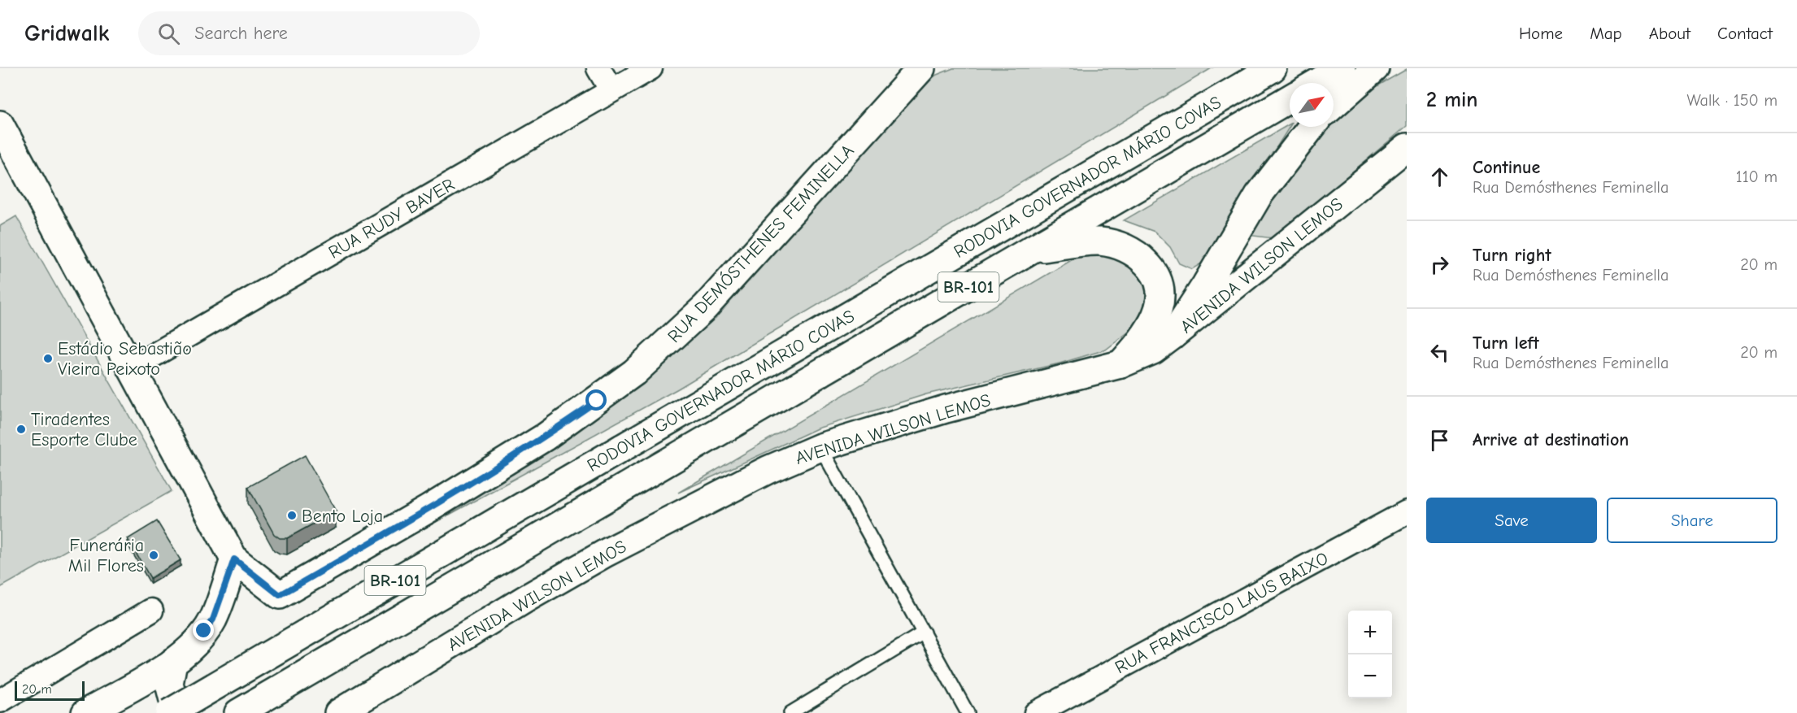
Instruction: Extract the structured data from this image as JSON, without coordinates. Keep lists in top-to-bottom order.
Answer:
{
  "streets": {
    "main road": [
      "RODOVIA GOVERNADOR MÁRIO COVAS",
      "RUA DEMÓSTHENES FEMINELLA",
      "AVENIDA WILSON LEMOS",
      "BR-101"
    ],
    "street": ["RUA RUDY BAYER", "RUA FRANCISCO LAUS BAIXO"]
  },
  "places": [
    "Estádio Sebastião Vieira Peixoto",
    "Tiradentes Esporte Clube",
    "Bento Loja",
    "Funerária Mil Flores"
  ],
  "scale_bar": "20 m",
  "north": "top right",
  "page": {
    "header": "Gridwalk",
    "search": "Search here",
    "nav": [
      "Home",
      "Map",
      "About",
      "Contact"
    ],
    "heading": ["2 min", "Walk · 150 m"],
    "list": [
      ["Continue", "Rua Demósthenes Feminella", "110 m"],
      ["Turn right", "Rua Demósthenes Feminella", "20 m"],
      ["Turn left", "Rua Demósthenes Feminella", "20 m"],
      "Arrive at destination"
    ],
    "buttons": ["Save", "Share"],
    "map_buttons": ["+", "−"],
    "scale": "20 m"
  }
}
